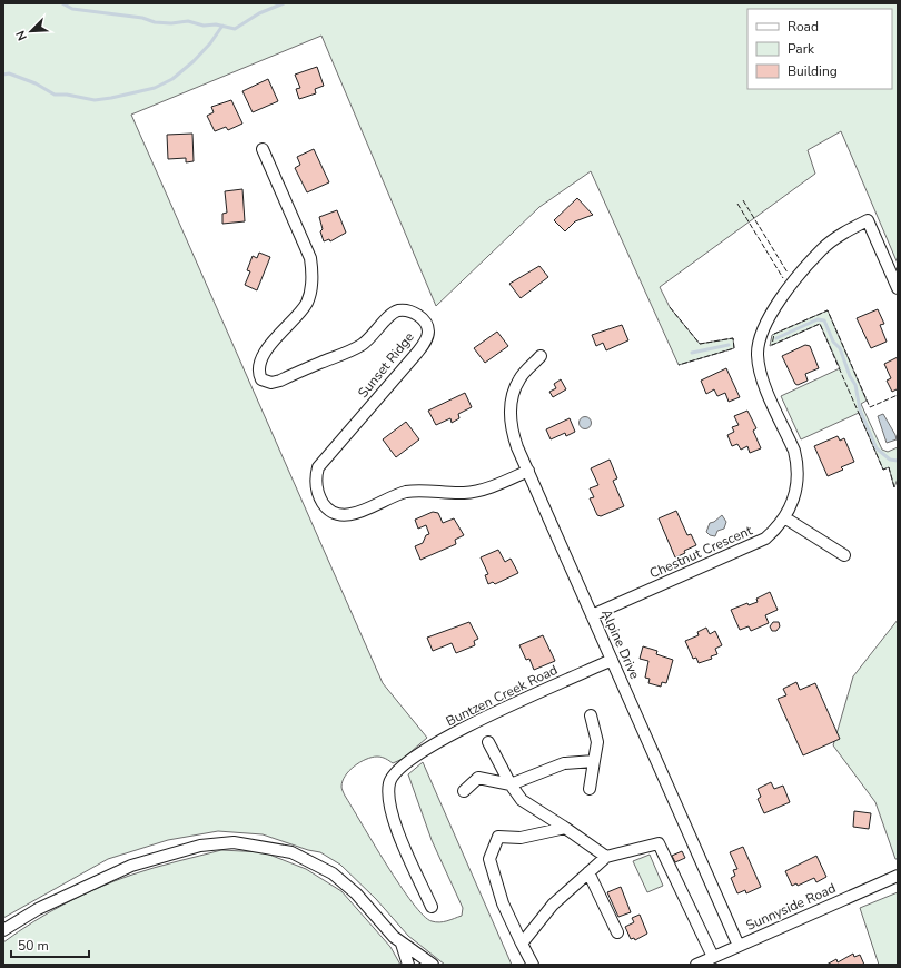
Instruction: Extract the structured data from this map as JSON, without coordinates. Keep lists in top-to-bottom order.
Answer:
{
  "streets": {
    "street": [
      "Sunset Ridge",
      "Chestnut Crescent",
      "Alpine Drive",
      "Buntzen Creek Road",
      "Sunnyside Road"
    ]
  },
  "crossings": [
    ["Sunset Ridge", "Alpine Drive"],
    ["Chestnut Crescent", "Alpine Drive"],
    ["Alpine Drive", "Buntzen Creek Road"],
    ["Alpine Drive", "Sunnyside Road"]
  ],
  "legend": ["Road", "Park", "Building"],
  "scale_bar": "50 m",
  "north": "bottom left"
}
